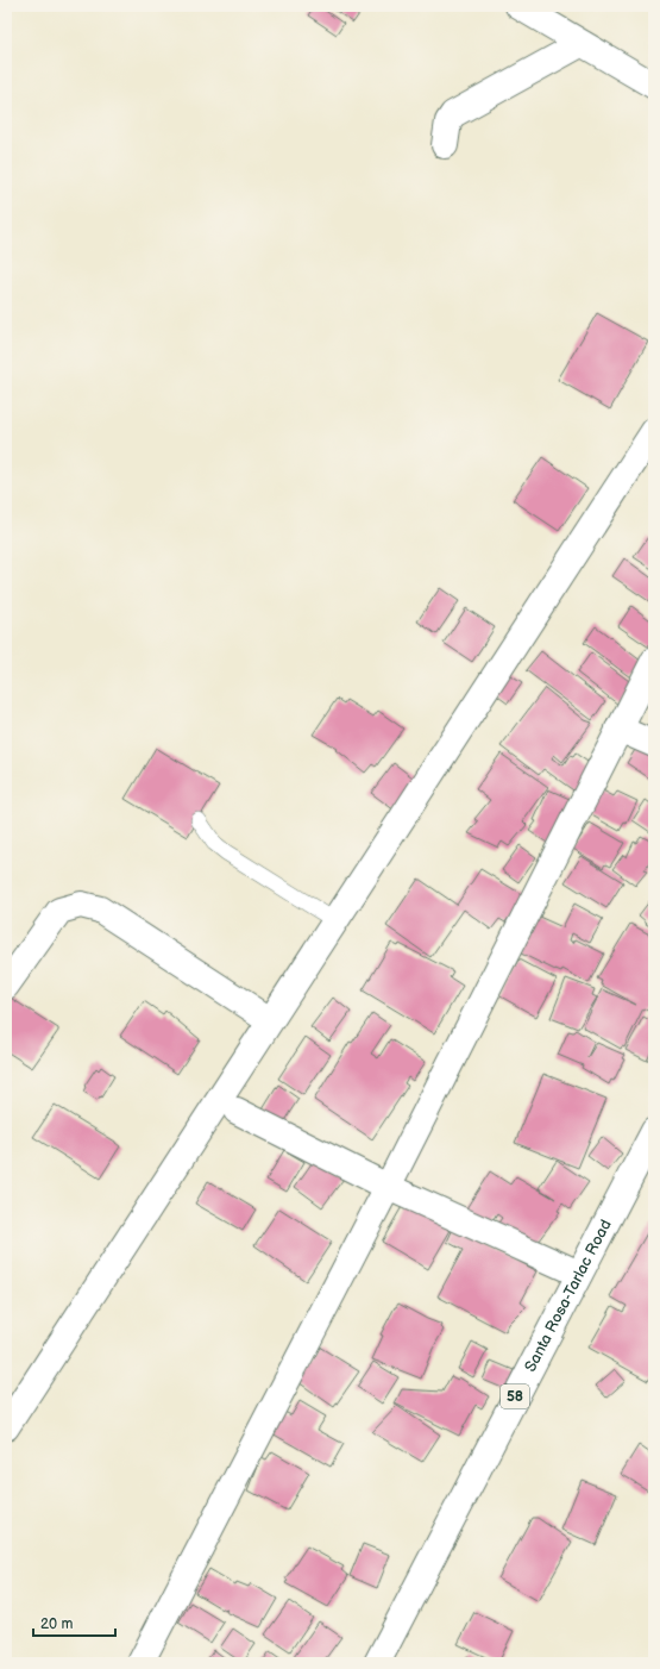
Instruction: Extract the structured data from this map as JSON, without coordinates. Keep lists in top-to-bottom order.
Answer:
{
  "streets": {
    "main road": ["Santa Rosa-Tarlac Road", "58"]
  },
  "scale_bar": "20 m"
}
